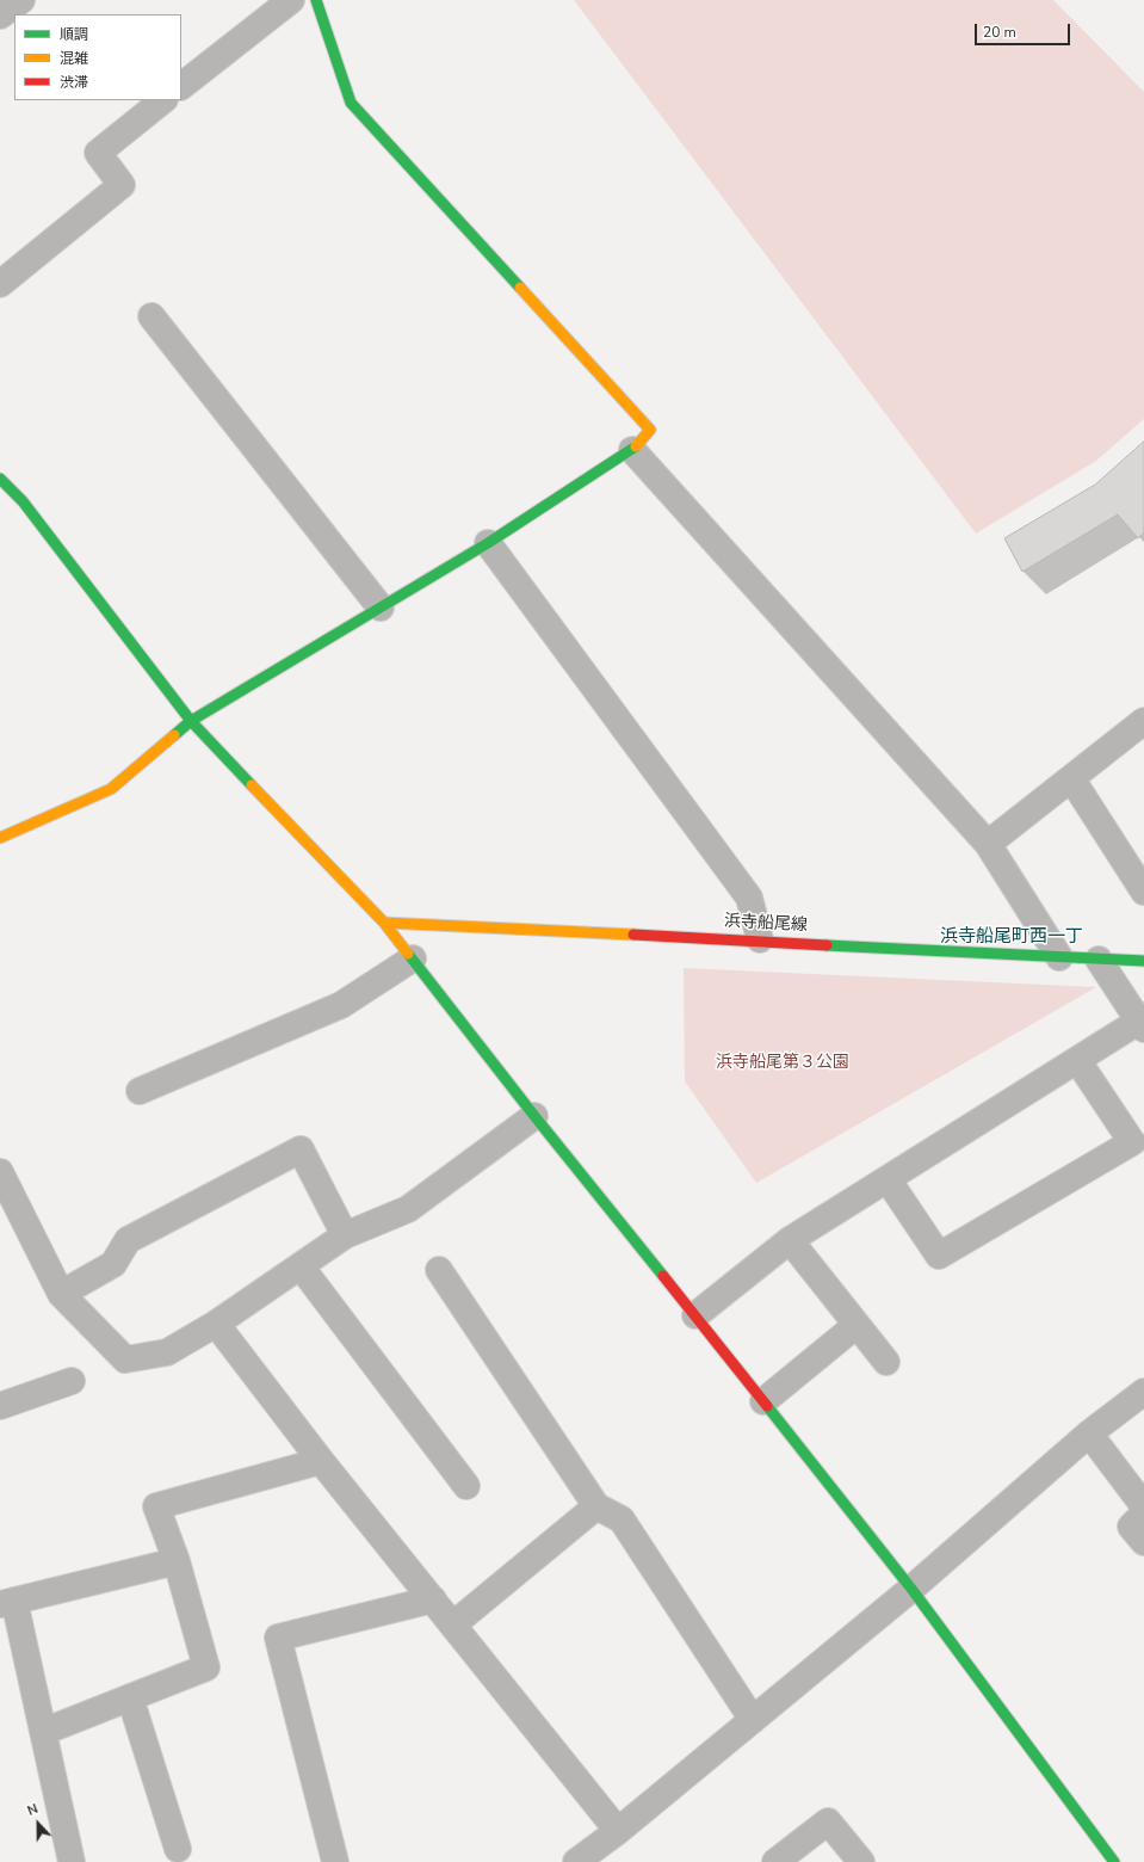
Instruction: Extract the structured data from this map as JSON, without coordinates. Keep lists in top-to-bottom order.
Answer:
{
  "streets": {
    "street": ["浜寺船尾線"]
  },
  "districts": ["浜寺船尾町西一丁"],
  "parks": ["浜寺船尾第３公園"],
  "legend": ["順調", "混雑", "渋滞"],
  "scale_bar": "20 m",
  "north": "top"
}
